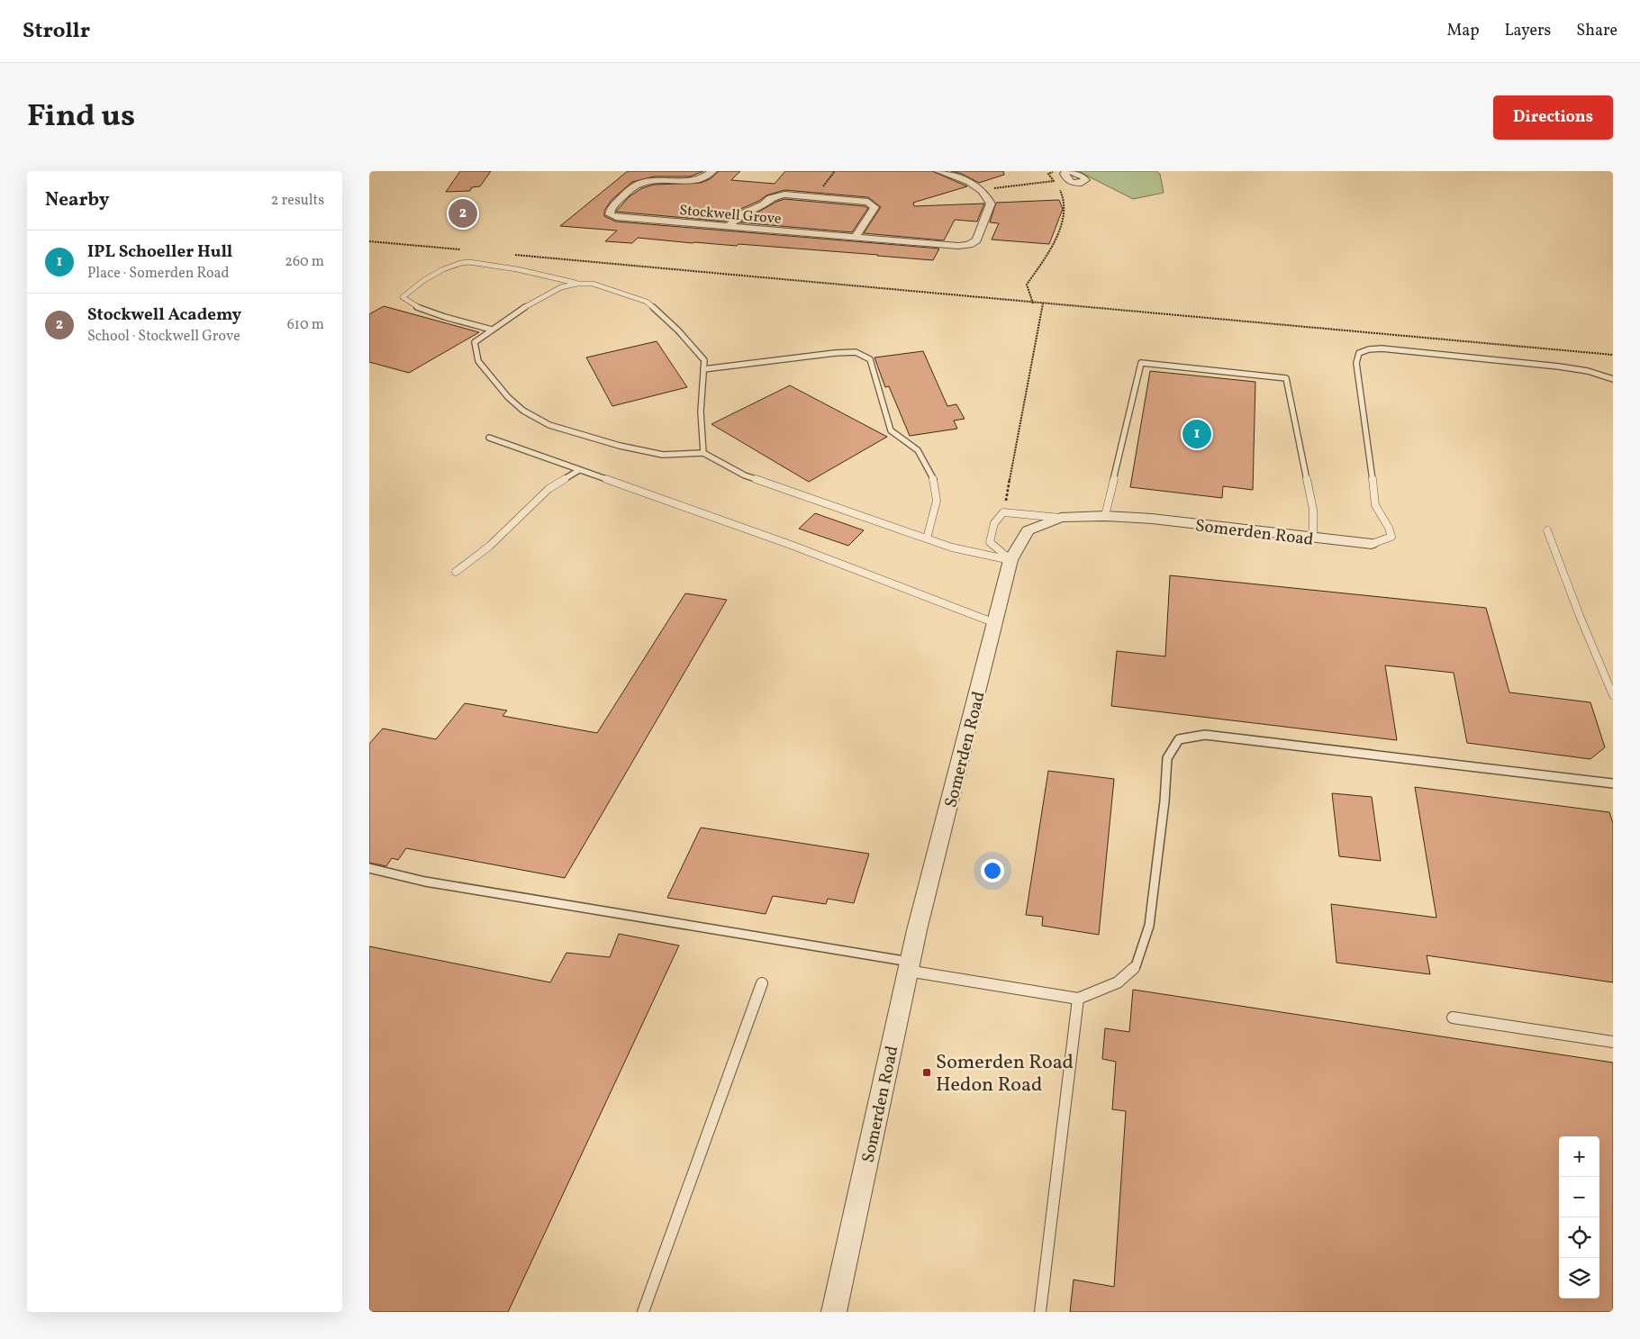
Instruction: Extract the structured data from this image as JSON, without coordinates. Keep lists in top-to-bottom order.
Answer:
{
  "streets": {
    "street": ["Stockwell Grove", "Somerden Road"]
  },
  "places": {
    "transit": ["Somerden Road Hedon Road"]
  },
  "page": {
    "header": "Strollr",
    "nav": ["Map", "Layers", "Share"],
    "title": "Find us",
    "buttons": "Directions",
    "heading": ["Nearby", "2 results"],
    "pins": ["2", "1"],
    "list": [
      {
        "mark": "1",
        "name": "IPL Schoeller Hull",
        "note": "Place · Somerden Road",
        "value": "260 m"
      },
      {
        "mark": "2",
        "name": "Stockwell Academy",
        "note": "School · Stockwell Grove",
        "value": "610 m"
      }
    ],
    "map_buttons": ["+", "−"]
  }
}
